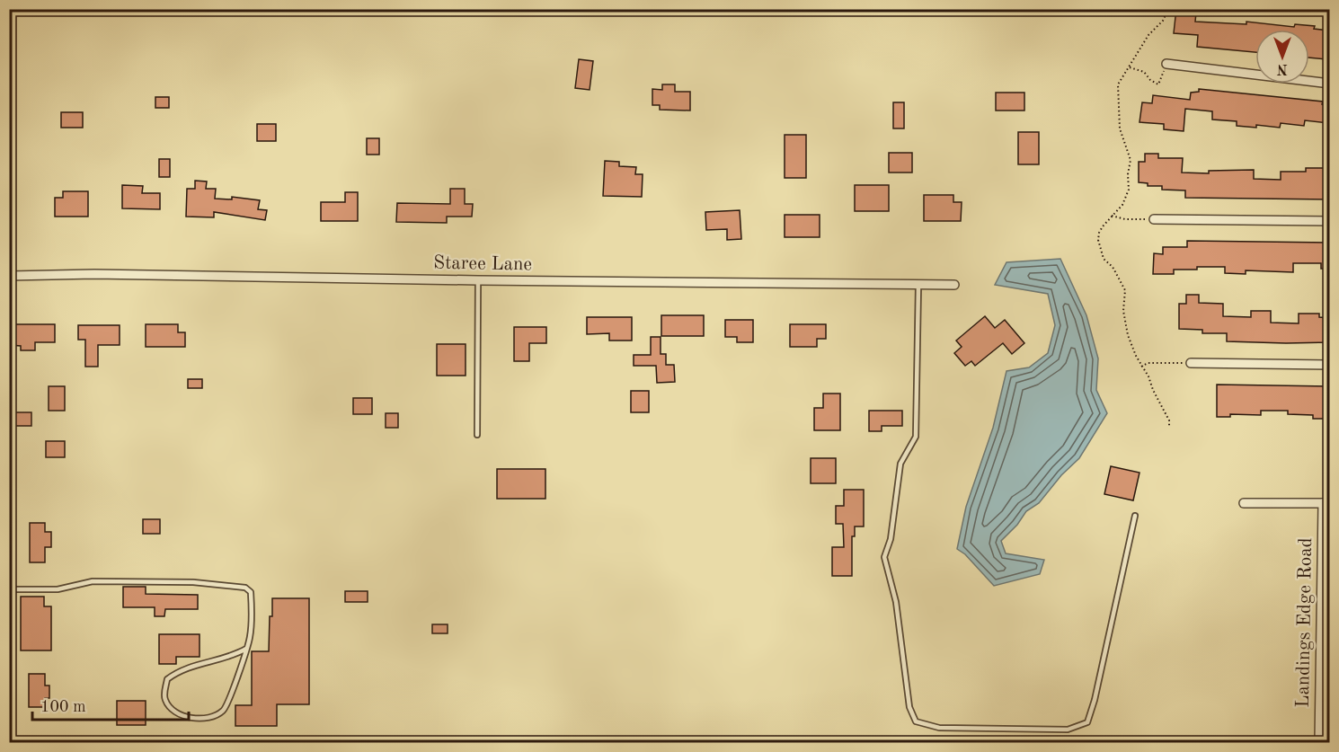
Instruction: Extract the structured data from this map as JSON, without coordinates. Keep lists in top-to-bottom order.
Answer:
{
  "streets": {
    "street": ["Staree Lane", "Landings Edge Road"]
  },
  "scale_bar": "100 m",
  "north": "bottom"
}
